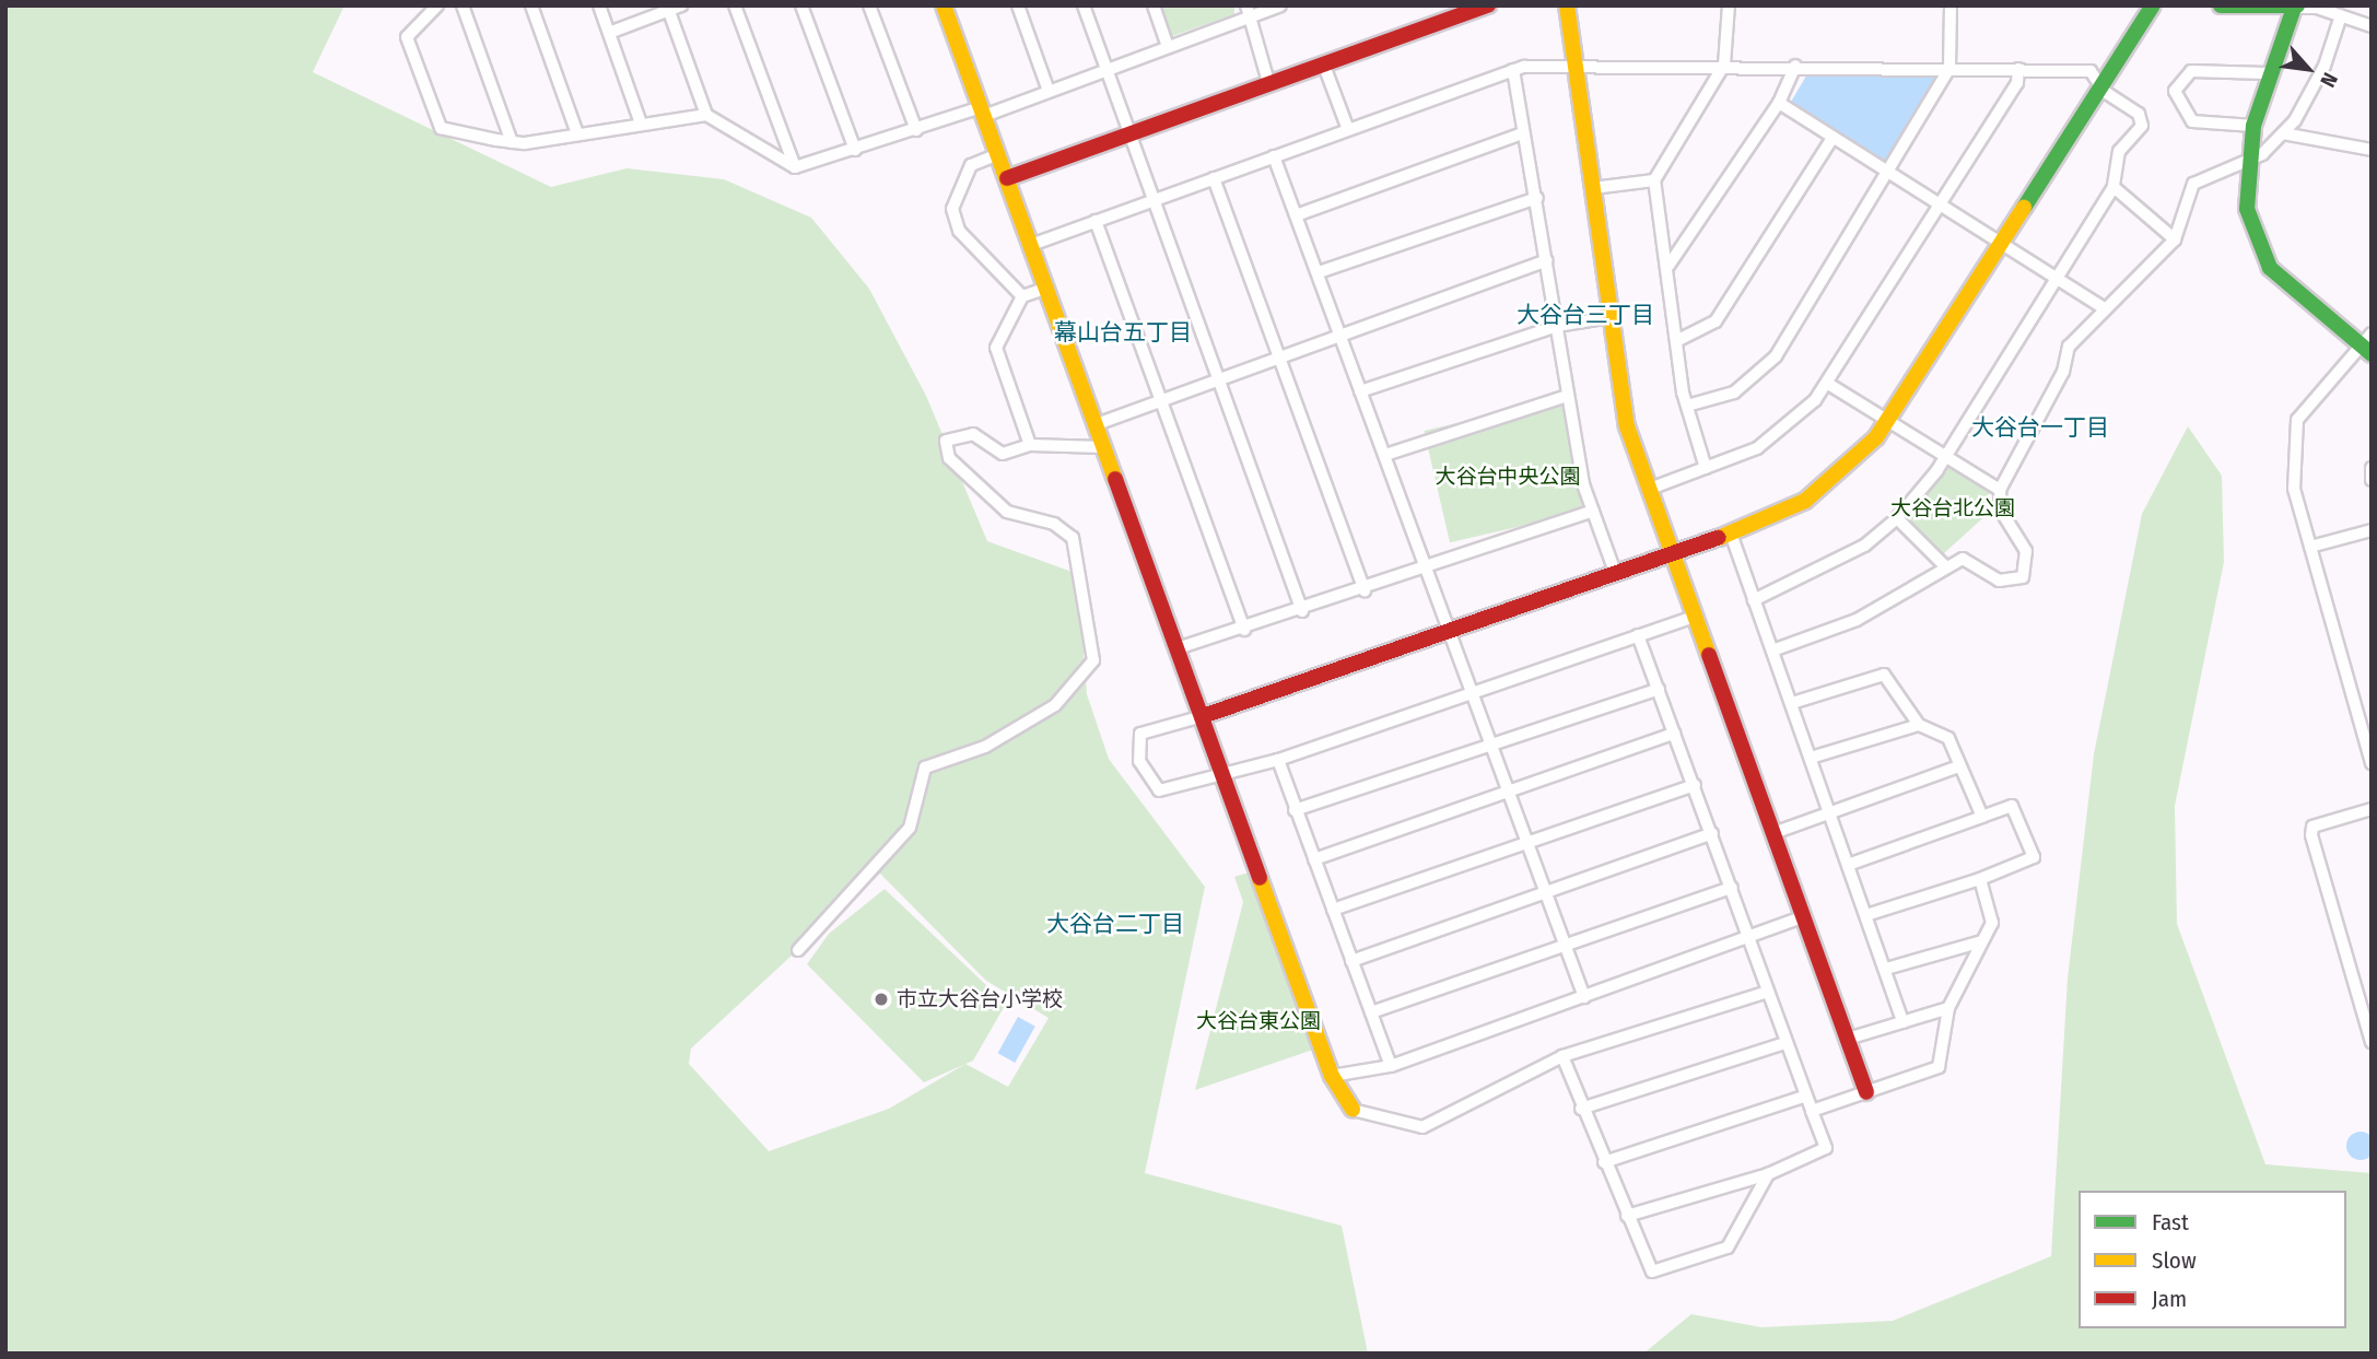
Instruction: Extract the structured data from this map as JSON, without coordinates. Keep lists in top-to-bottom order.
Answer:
{
  "districts": [
    "大谷台三丁目",
    "幕山台五丁目",
    "大谷台一丁目",
    "大谷台二丁目"
  ],
  "parks": ["大谷台中央公園", "大谷台北公園", "大谷台東公園"],
  "places": ["市立大谷台小学校"],
  "legend": ["Fast", "Slow", "Jam"],
  "north": "bottom right"
}
